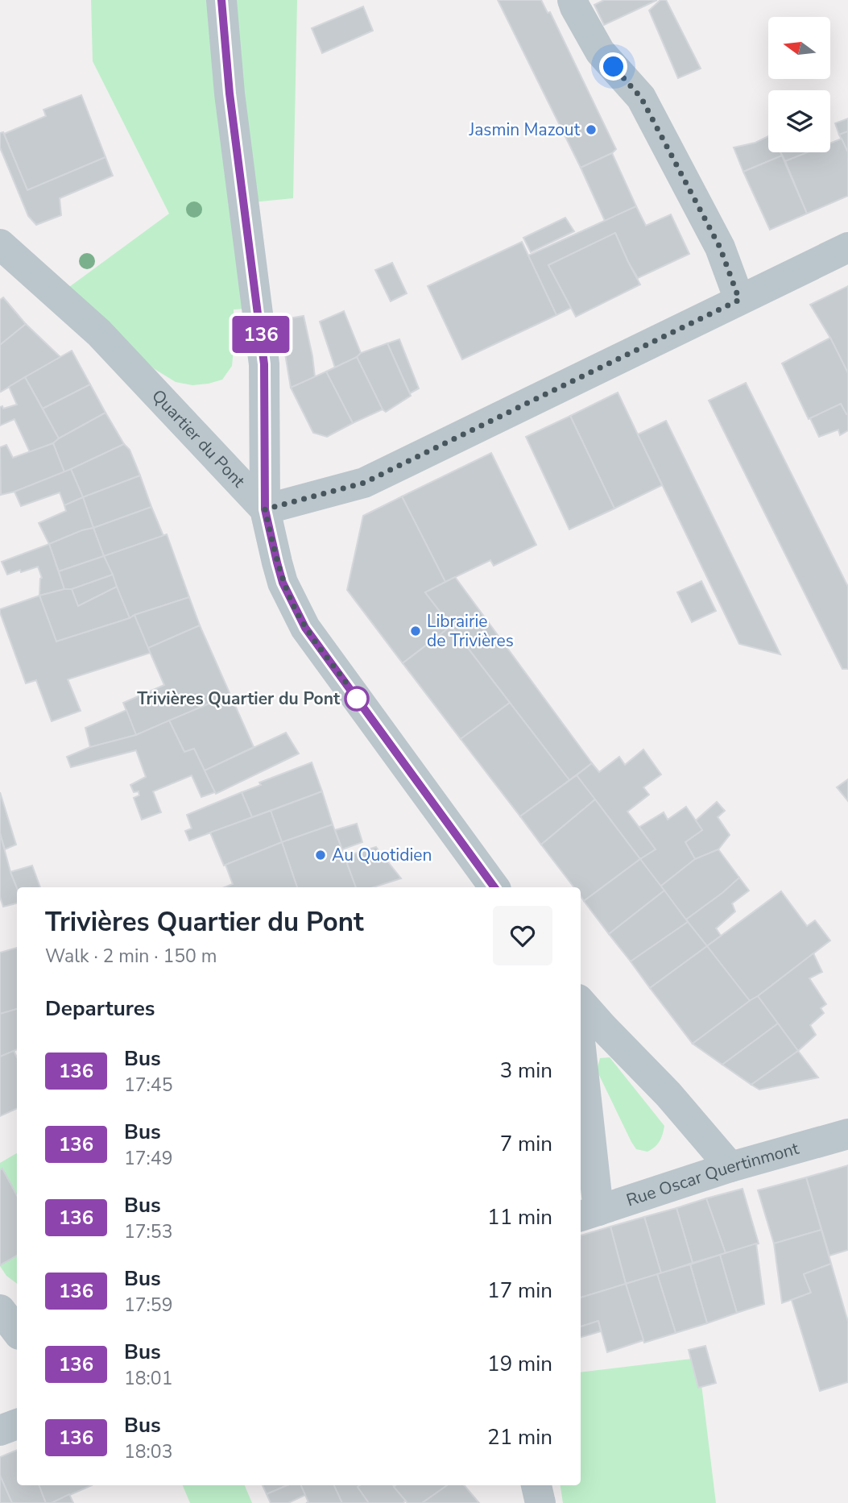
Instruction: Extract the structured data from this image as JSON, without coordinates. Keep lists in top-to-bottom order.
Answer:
{
  "streets": {
    "street": ["Quartier du Pont", "Rue Oscar Quertinmont"]
  },
  "places": [
    "Jasmin Mazout",
    "Librairie de Trivières",
    "Trivières Quartier du Pont",
    "Au Quotidien"
  ],
  "lines": ["bus line 136"],
  "north": "left",
  "page": {
    "on_map": "136",
    "heading": [
      ["Trivières Quartier du Pont", "Walk · 2 min · 150 m"],
      "Departures"
    ],
    "list": [
      {
        "mark": "136",
        "name": "Bus",
        "note": "17:45",
        "value": "3 min"
      },
      {
        "mark": "136",
        "name": "Bus",
        "note": "17:49",
        "value": "7 min"
      },
      {
        "mark": "136",
        "name": "Bus",
        "note": "17:53",
        "value": "11 min"
      },
      {
        "mark": "136",
        "name": "Bus",
        "note": "17:59",
        "value": "17 min"
      },
      {
        "mark": "136",
        "name": "Bus",
        "note": "18:01",
        "value": "19 min"
      },
      {
        "mark": "136",
        "name": "Bus",
        "note": "18:03",
        "value": "21 min"
      }
    ]
  }
}
